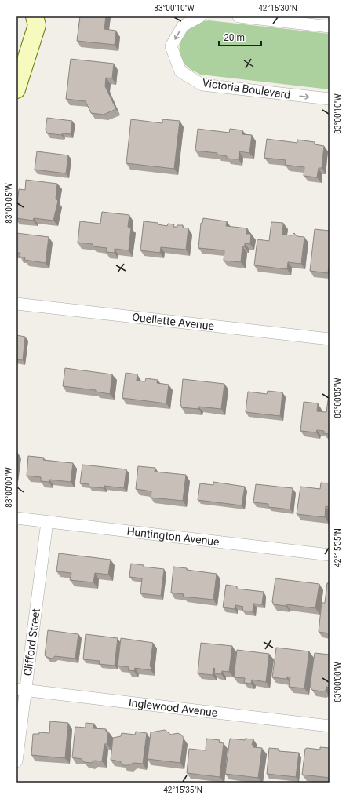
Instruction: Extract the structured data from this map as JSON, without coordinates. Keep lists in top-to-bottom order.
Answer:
{
  "streets": {
    "street": [
      "Victoria Boulevard",
      "Ouellette Avenue",
      "Huntington Avenue",
      "Clifford Street",
      "Inglewood Avenue"
    ]
  },
  "crossings": [
    ["Huntington Avenue", "Clifford Street"],
    ["Clifford Street", "Inglewood Avenue"]
  ],
  "scale_bar": "20 m",
  "coordinates": [
    "83°00'10\"W",
    "42°15'30\"N",
    "83°00'05\"W",
    "83°00'00\"W",
    "42°15'35\"N"
  ]
}
